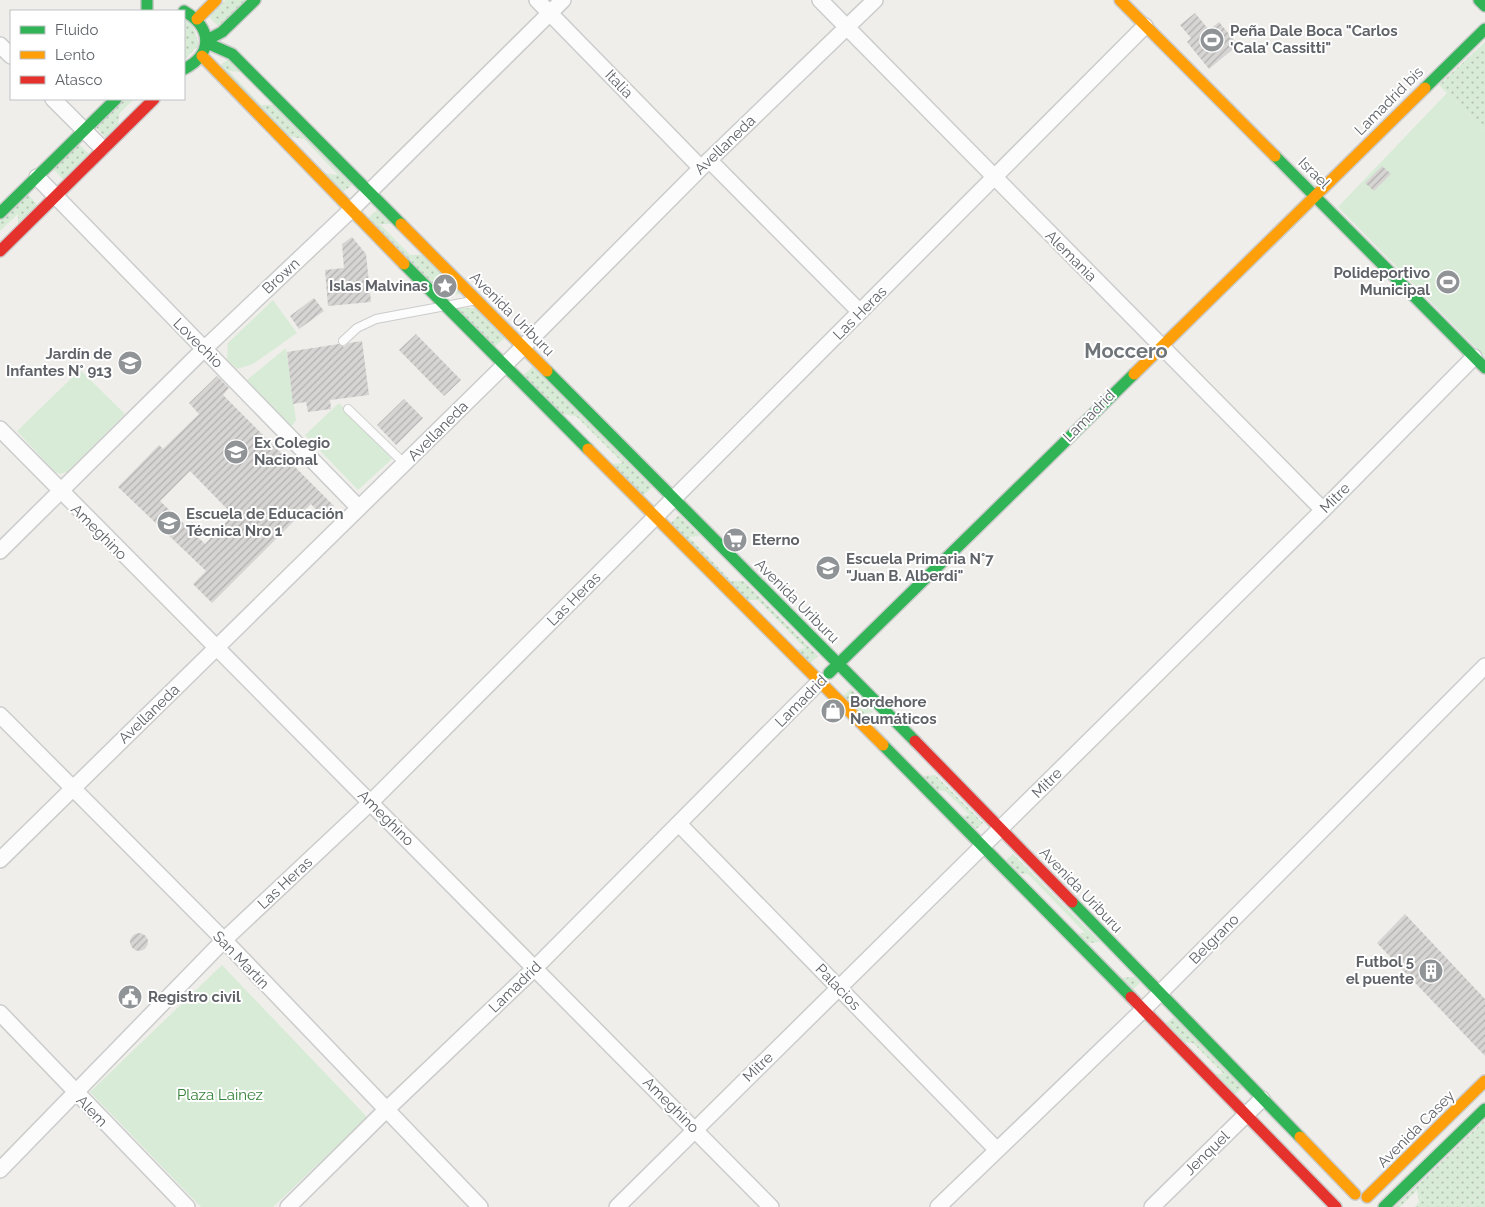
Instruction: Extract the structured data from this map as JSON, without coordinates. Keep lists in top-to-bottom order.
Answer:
{
  "streets": {
    "main road": [
      "Lamadrid bis",
      "Israel",
      "Avenida Uriburu",
      "Lamadrid",
      "Avenida Casey"
    ],
    "street": [
      "Italia",
      "Avellaneda",
      "Alemania",
      "Brown",
      "Las Heras",
      "Lovechio",
      "Mitre",
      "Ameghino",
      "Belgrano",
      "San Martín",
      "Palacios",
      "Alem",
      "Jenquel"
    ]
  },
  "crossings": [
    ["Italia", "Avellaneda"],
    ["Italia", "Brown"],
    ["Italia", "Las Heras"],
    ["Lamadrid bis", "Israel"],
    ["Lamadrid bis", "Lamadrid"],
    ["Avellaneda", "Alemania"],
    ["Avellaneda", "Avenida Uriburu"],
    ["Avellaneda", "Lovechio"],
    ["Avellaneda", "Ameghino"],
    ["Avellaneda", "San Martín"],
    ["Israel", "Las Heras"],
    ["Israel", "Lamadrid"],
    ["Israel", "Mitre"],
    ["Alemania", "Las Heras"],
    ["Alemania", "Lamadrid"],
    ["Alemania", "Mitre"],
    ["Brown", "Avenida Uriburu"],
    ["Brown", "Lovechio"],
    ["Brown", "Ameghino"],
    ["Las Heras", "Avenida Uriburu"],
    ["Las Heras", "Ameghino"],
    ["Las Heras", "San Martín"],
    ["Las Heras", "Alem"],
    ["Avenida Uriburu", "Lamadrid"],
    ["Avenida Uriburu", "Mitre"],
    ["Avenida Uriburu", "Belgrano"],
    ["Avenida Uriburu", "Jenquel"],
    ["Lamadrid", "Ameghino"],
    ["Lamadrid", "San Martín"],
    ["Lamadrid", "Palacios"],
    ["Mitre", "Ameghino"],
    ["Mitre", "Palacios"],
    ["Belgrano", "Palacios"]
  ],
  "districts": ["Moccero"],
  "parks": ["Plaza Lainez"],
  "places": {
    "sports": ["Peña Dale Boca \"Carlos 'Cala' Cassitti\"", "Polideportivo Municipal"],
    "place": ["Islas Malvinas"],
    "school or university": [
      "Jardín de Infantes N° 913",
      "Ex Colegio Nacional",
      "Escuela de Educación Técnica Nro 1",
      "Escuela Primaria N°7 \"Juan B. Alberdi\""
    ],
    "supermarket": ["Eterno"],
    "shop": ["Bordehore Neumáticos"],
    "building": ["Futbol 5 el puente"],
    "public building": ["Registro civil"]
  },
  "legend": ["Fluido", "Lento", "Atasco"]
}
